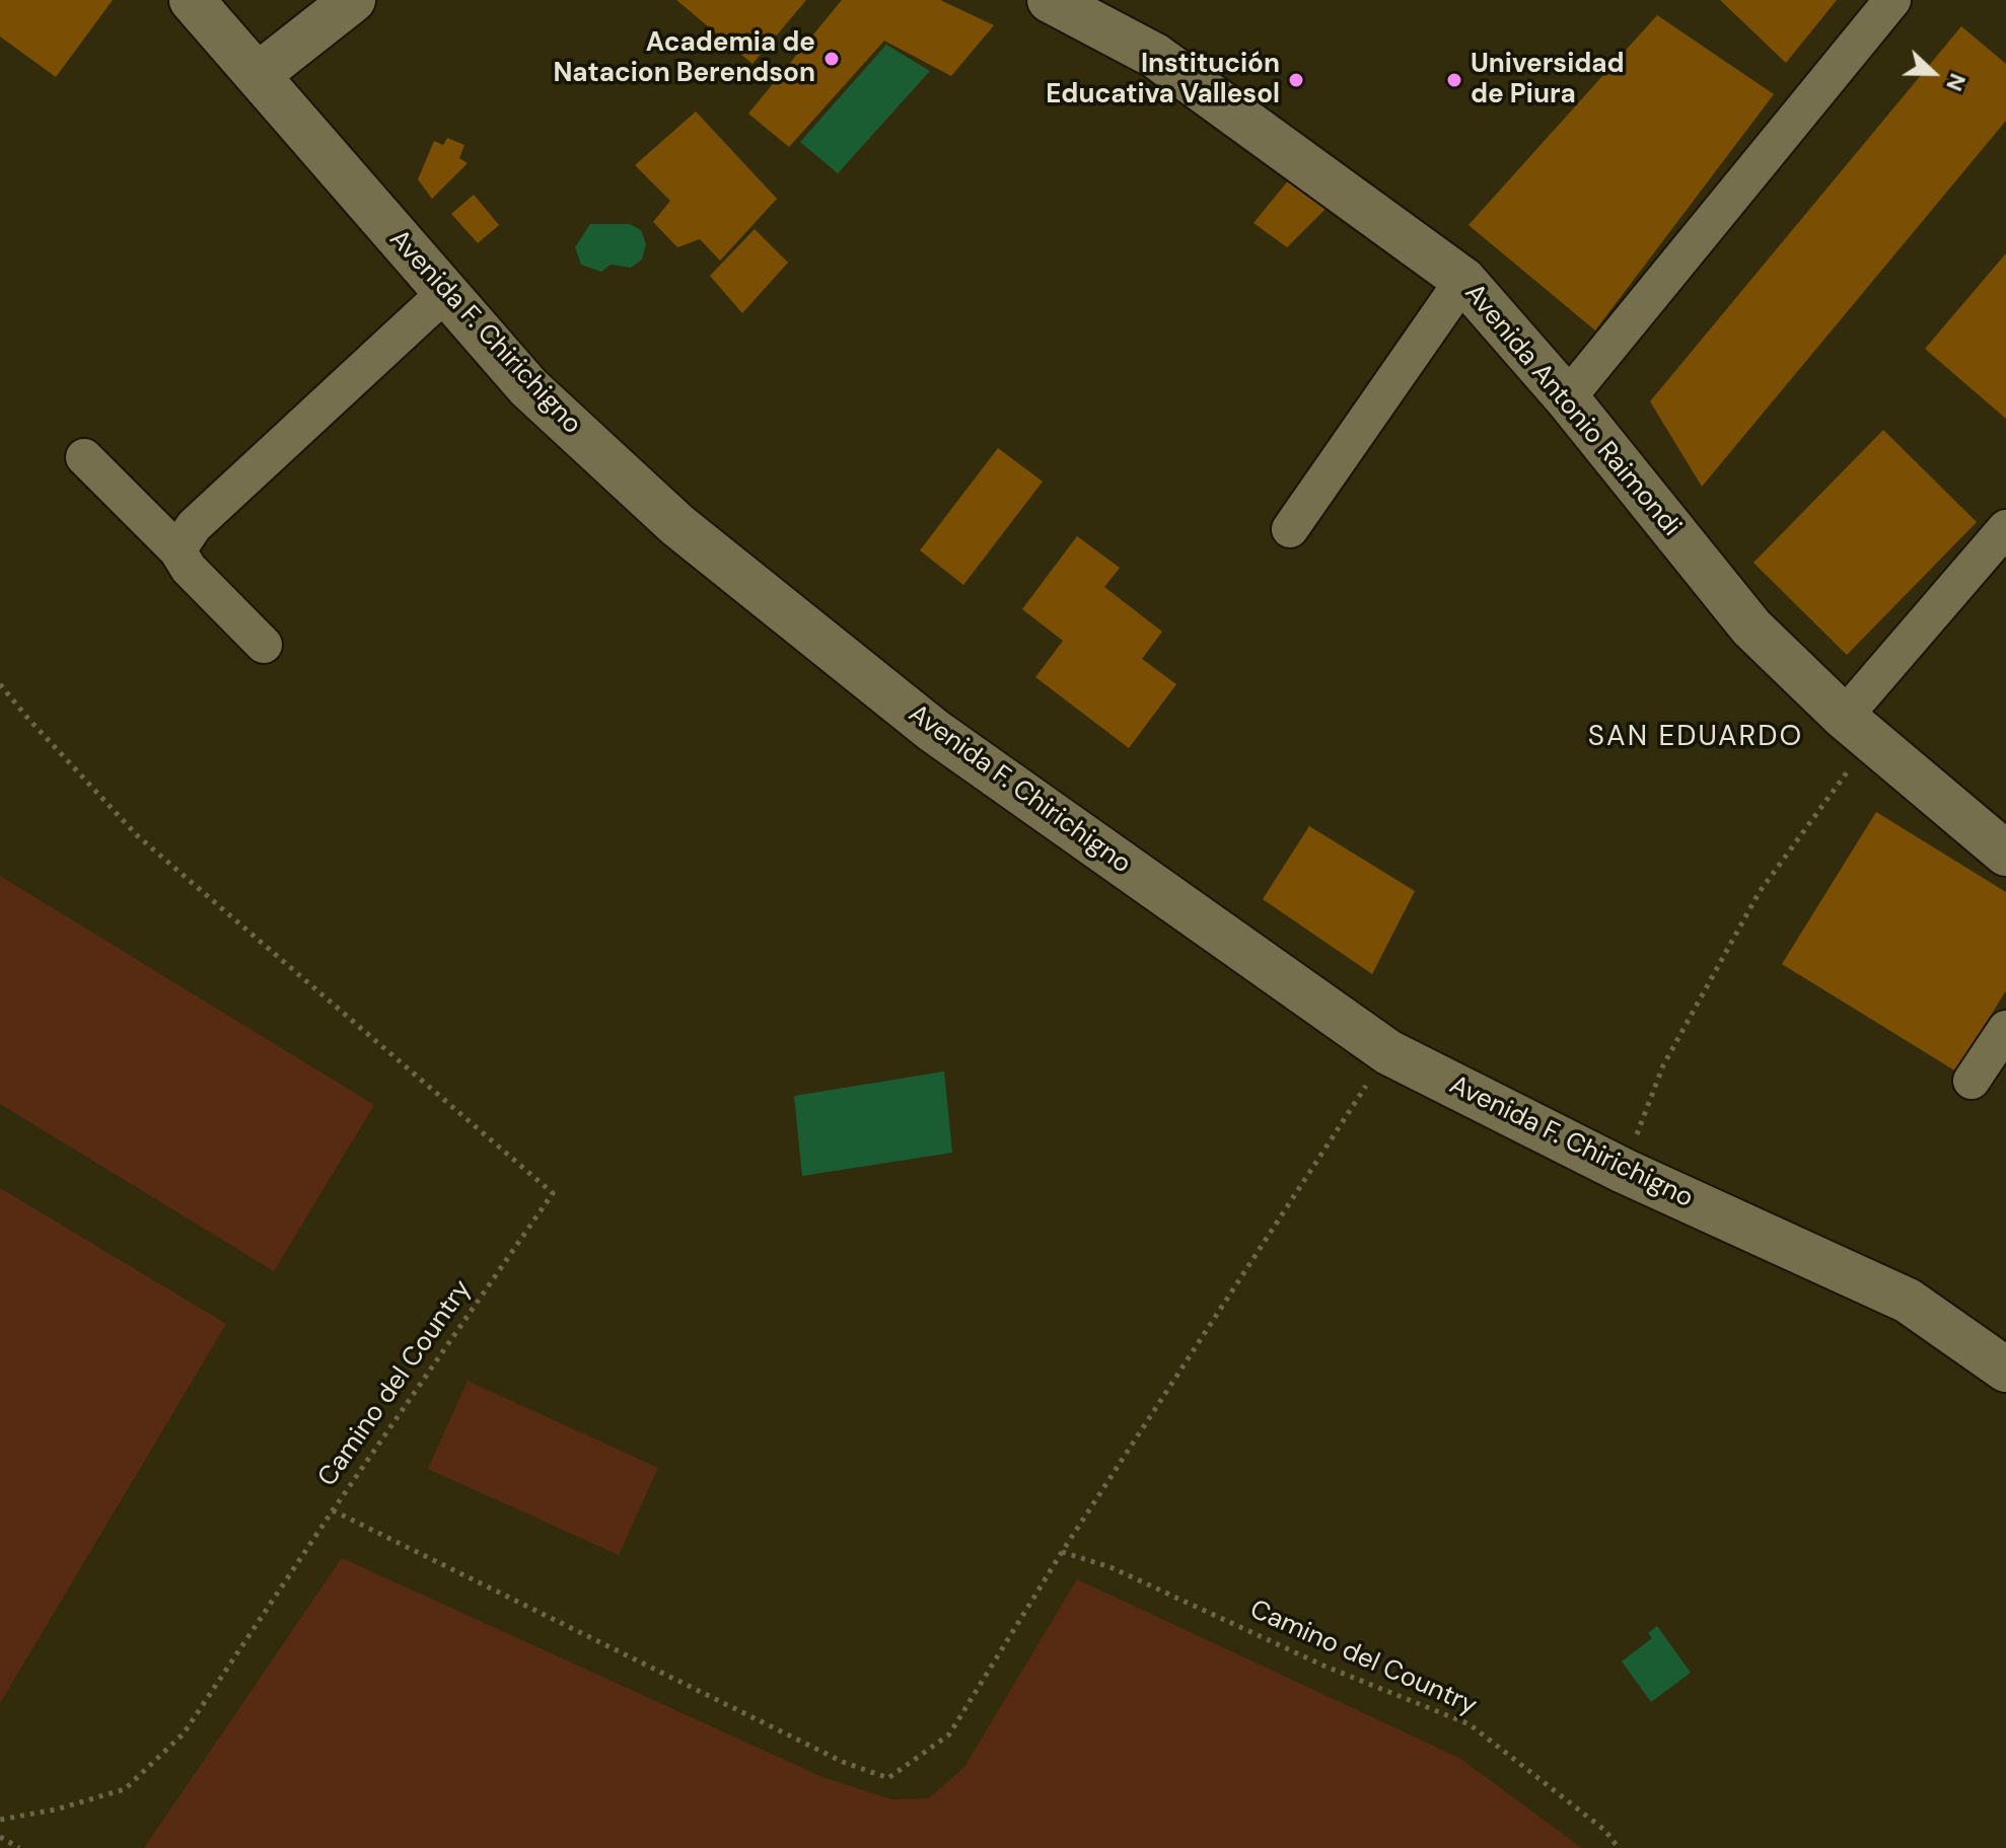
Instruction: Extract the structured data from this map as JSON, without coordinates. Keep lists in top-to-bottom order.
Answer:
{
  "streets": {
    "street": ["Avenida F. Chirichigno", "Avenida Antonio Raimondi"],
    "path": ["Camino del Country"]
  },
  "crossings": [
    ["Avenida F. Chirichigno", "Camino del Country"]
  ],
  "districts": ["SAN EDUARDO"],
  "places": ["Academia de Natacion Berendson", "Institución Educativa Vallesol", "Universidad de Piura"],
  "north": "right"
}
